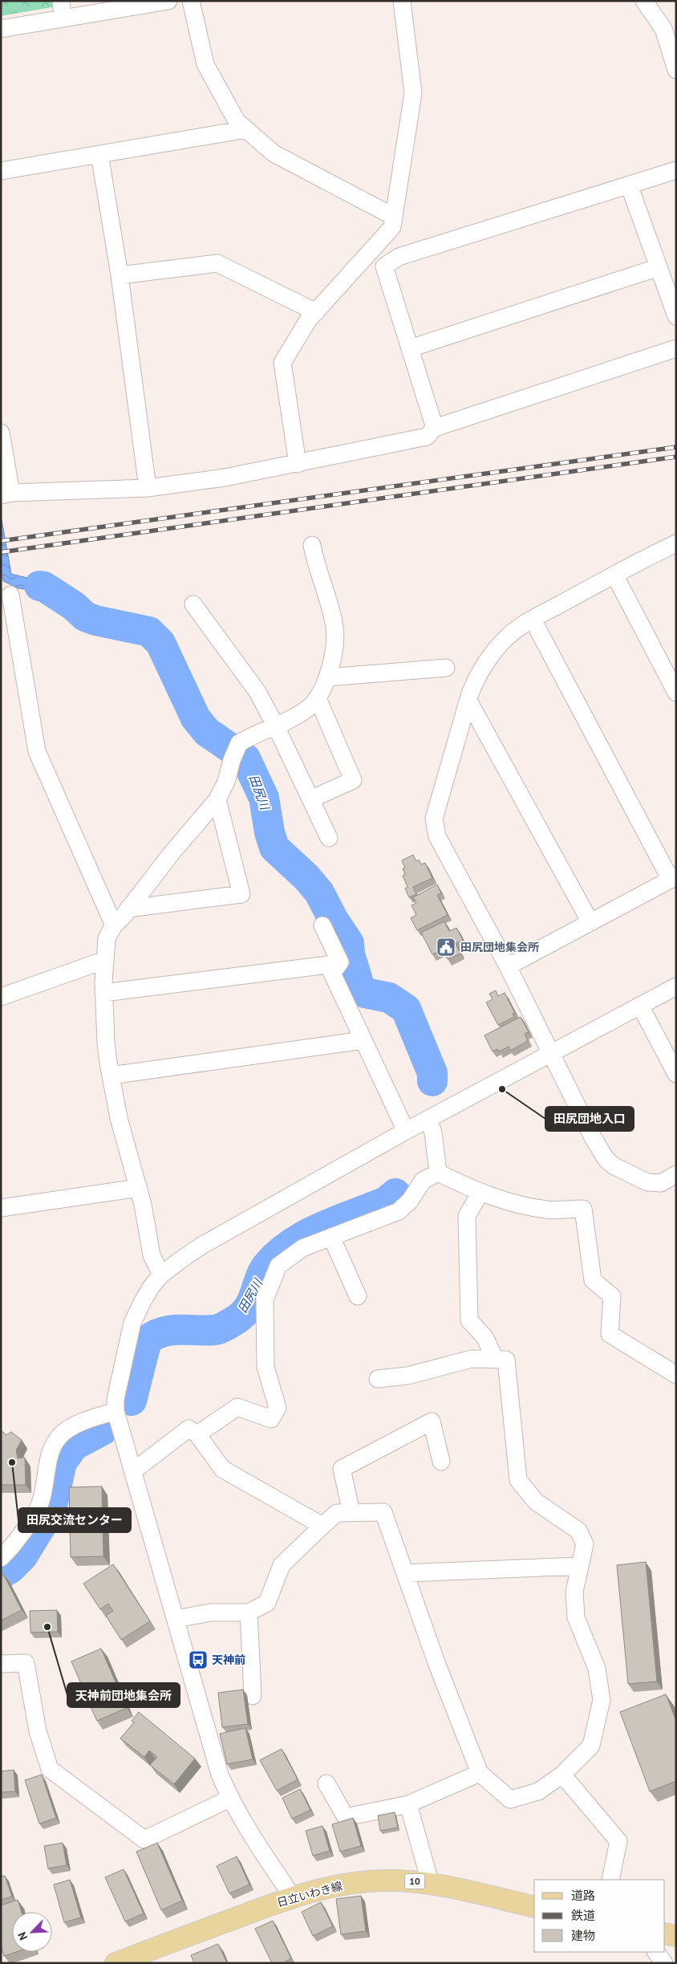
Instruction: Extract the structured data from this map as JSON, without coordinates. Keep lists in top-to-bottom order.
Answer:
{
  "streets": {
    "main road": ["10", "日立いわき線"]
  },
  "water": ["田尻川"],
  "places": {
    "public building": ["田尻団地集会所"],
    "other": ["田尻団地入口", "田尻交流センター", "天神前団地集会所"],
    "bus stop": ["天神前"]
  },
  "legend": ["道路", "鉄道", "建物"],
  "north": "bottom left"
}
